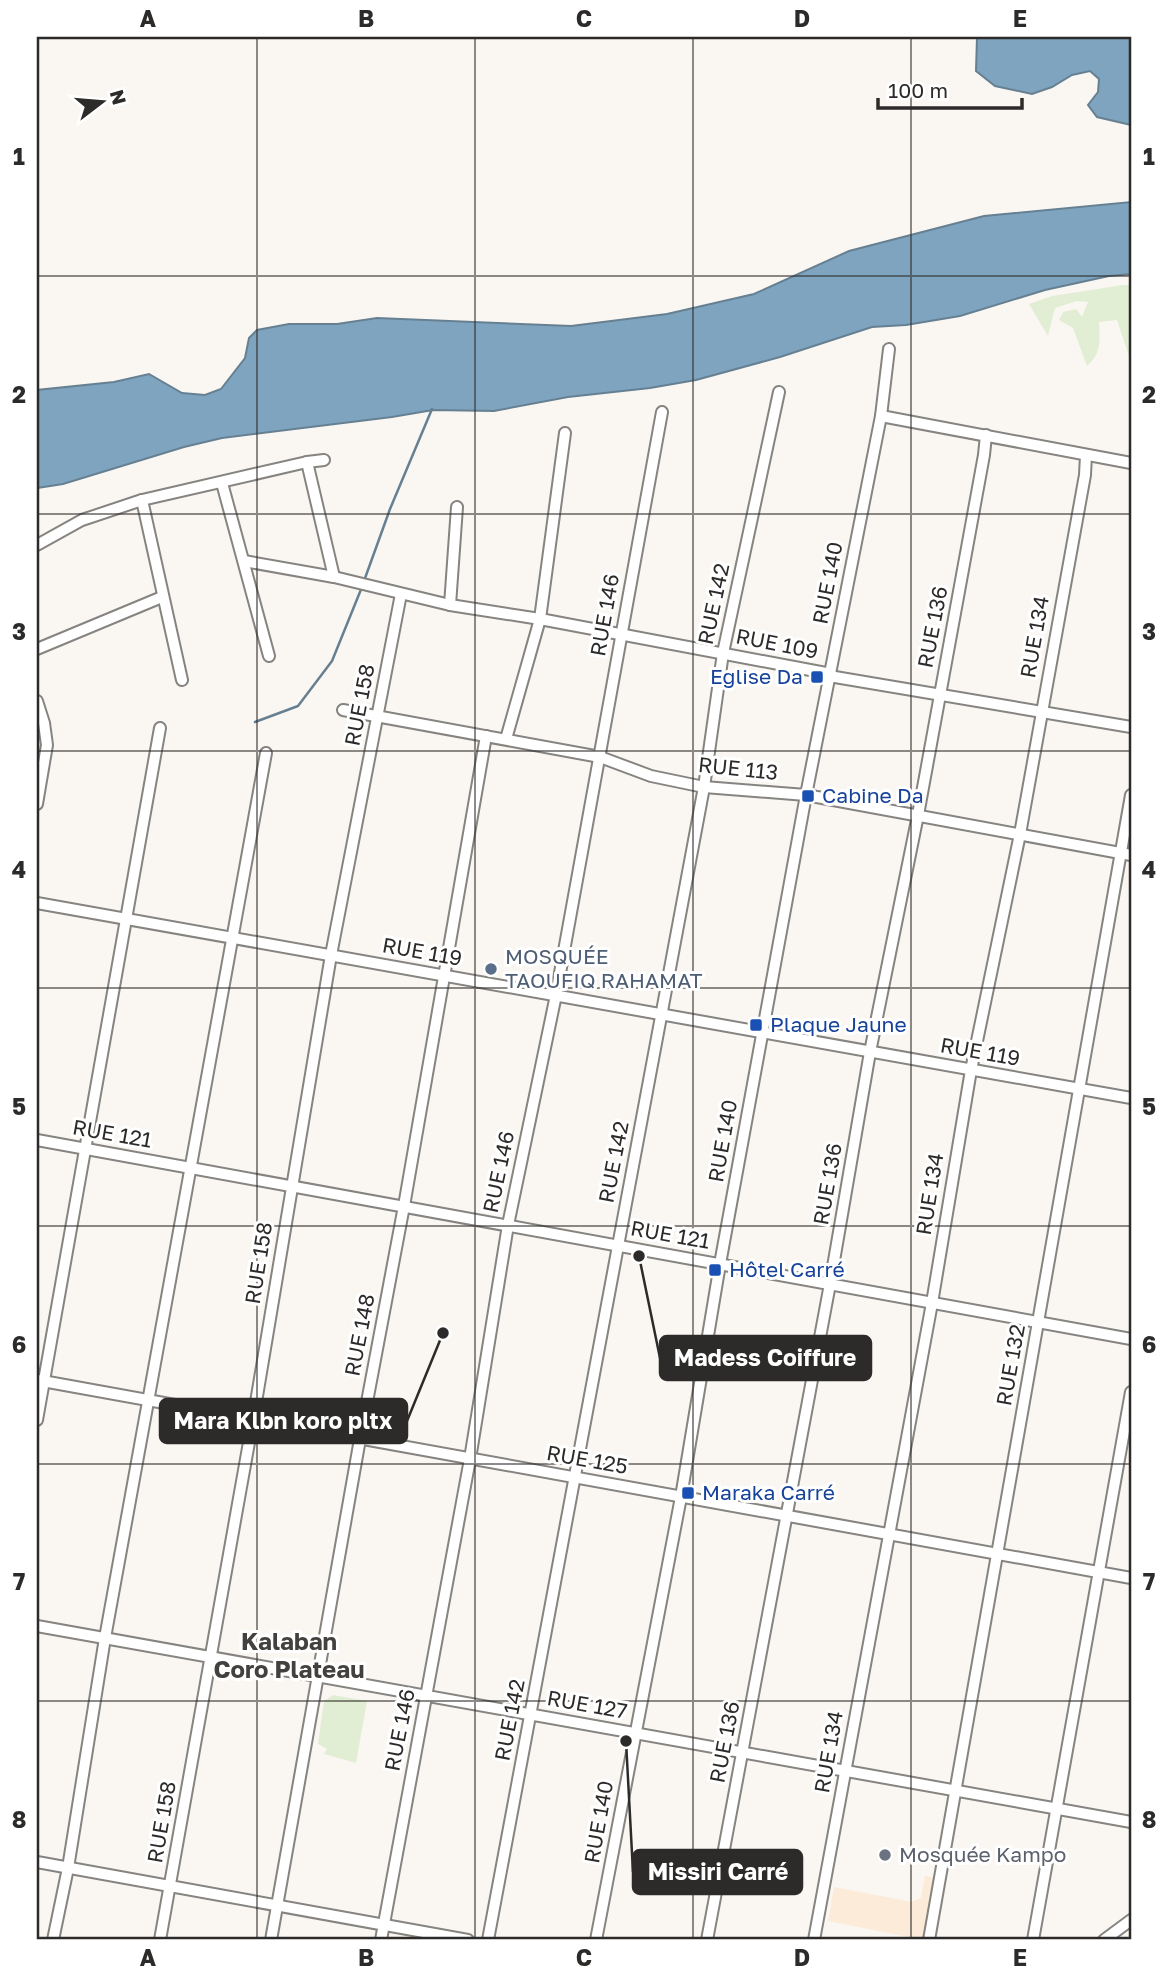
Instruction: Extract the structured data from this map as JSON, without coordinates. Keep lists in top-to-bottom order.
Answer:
{
  "streets": {
    "street": [
      "RUE 140",
      "RUE 142",
      "RUE 146",
      "RUE 136",
      "RUE 134",
      "RUE 109",
      "RUE 158",
      "RUE 113",
      "RUE 119",
      "RUE 121",
      "RUE 148",
      "RUE 132",
      "RUE 125",
      "RUE 127"
    ]
  },
  "crossings": [
    ["RUE 140", "RUE 109"],
    ["RUE 140", "RUE 113"],
    ["RUE 140", "RUE 119"],
    ["RUE 140", "RUE 121"],
    ["RUE 140", "RUE 125"],
    ["RUE 140", "RUE 127"],
    ["RUE 142", "RUE 109"],
    ["RUE 142", "RUE 113"],
    ["RUE 142", "RUE 119"],
    ["RUE 142", "RUE 121"],
    ["RUE 142", "RUE 125"],
    ["RUE 142", "RUE 127"],
    ["RUE 146", "RUE 109"],
    ["RUE 146", "RUE 113"],
    ["RUE 146", "RUE 119"],
    ["RUE 146", "RUE 121"],
    ["RUE 146", "RUE 125"],
    ["RUE 146", "RUE 127"],
    ["RUE 136", "RUE 109"],
    ["RUE 136", "RUE 113"],
    ["RUE 136", "RUE 119"],
    ["RUE 136", "RUE 121"],
    ["RUE 136", "RUE 125"],
    ["RUE 136", "RUE 127"],
    ["RUE 134", "RUE 109"],
    ["RUE 134", "RUE 113"],
    ["RUE 134", "RUE 119"],
    ["RUE 134", "RUE 121"],
    ["RUE 134", "RUE 125"],
    ["RUE 134", "RUE 127"],
    ["RUE 109", "RUE 158"],
    ["RUE 158", "RUE 113"],
    ["RUE 158", "RUE 119"],
    ["RUE 158", "RUE 121"],
    ["RUE 158", "RUE 125"],
    ["RUE 158", "RUE 127"],
    ["RUE 113", "RUE 148"],
    ["RUE 113", "RUE 132"],
    ["RUE 119", "RUE 148"],
    ["RUE 119", "RUE 132"],
    ["RUE 121", "RUE 148"],
    ["RUE 121", "RUE 132"],
    ["RUE 148", "RUE 125"],
    ["RUE 148", "RUE 127"],
    ["RUE 132", "RUE 125"],
    ["RUE 132", "RUE 127"]
  ],
  "districts": ["Kalaban Coro Plateau"],
  "places": {
    "transit": [
      "Eglise Da",
      "Cabine Da",
      "Plaque Jaune",
      "Hôtel Carré",
      "Maraka Carré"
    ],
    "other": [
      "MOSQUÉE TAOUFIQ RAHAMAT",
      "Madess Coiffure",
      "Mara Klbn koro pltx",
      "Missiri Carré",
      "Mosquée Kampo"
    ]
  },
  "scale_bar": "100 m",
  "north": "right",
  "grid": {
    "columns": [
      "A",
      "B",
      "C",
      "D",
      "E"
    ],
    "rows": [
      "1",
      "2",
      "3",
      "4",
      "5",
      "6",
      "7",
      "8"
    ]
  }
}
